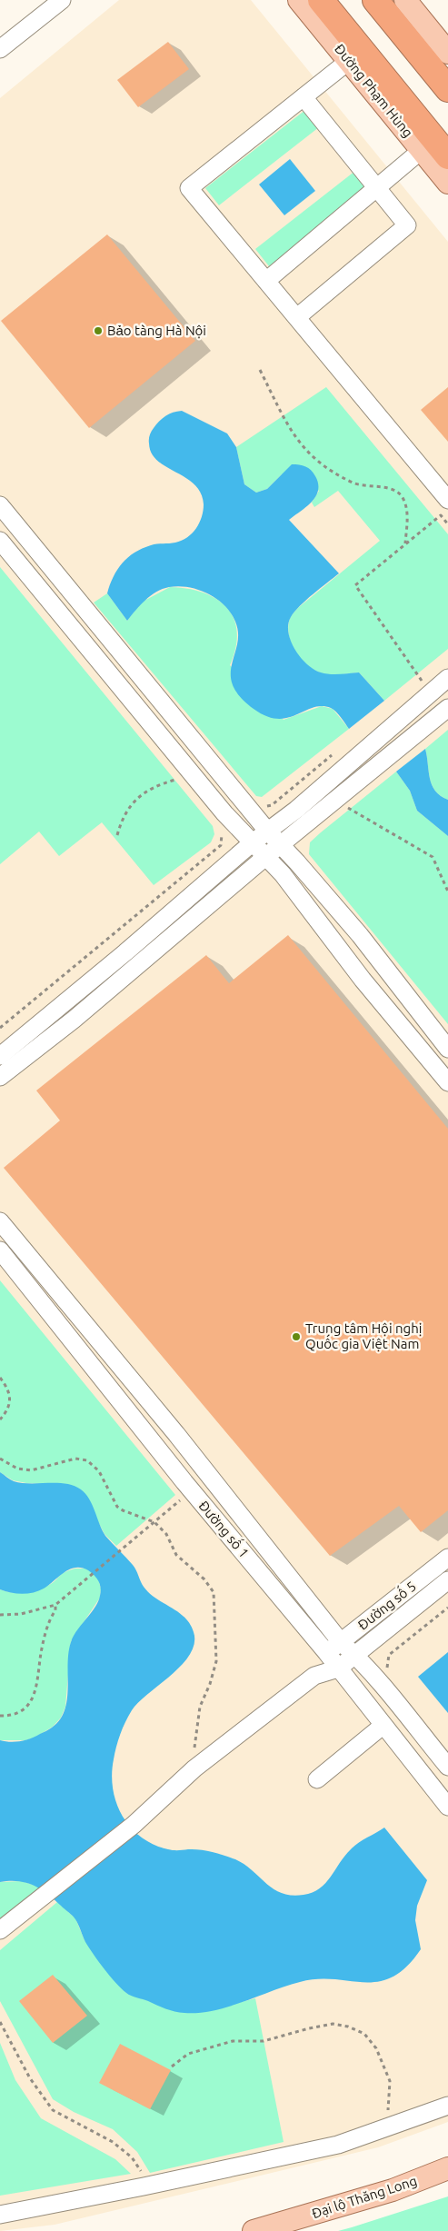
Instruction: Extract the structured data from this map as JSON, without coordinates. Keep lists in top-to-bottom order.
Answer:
{
  "streets": {
    "main road": ["Đường Phạm Hùng", "Đại lộ Thăng Long"],
    "street": ["Đường số 1", "Đường số 5"]
  },
  "crossings": [
    ["Đường số 1", "Đường số 5"]
  ],
  "places": ["Bảo tàng Hà Nội", "Trung tâm Hội nghị Quốc gia Việt Nam"]
}
